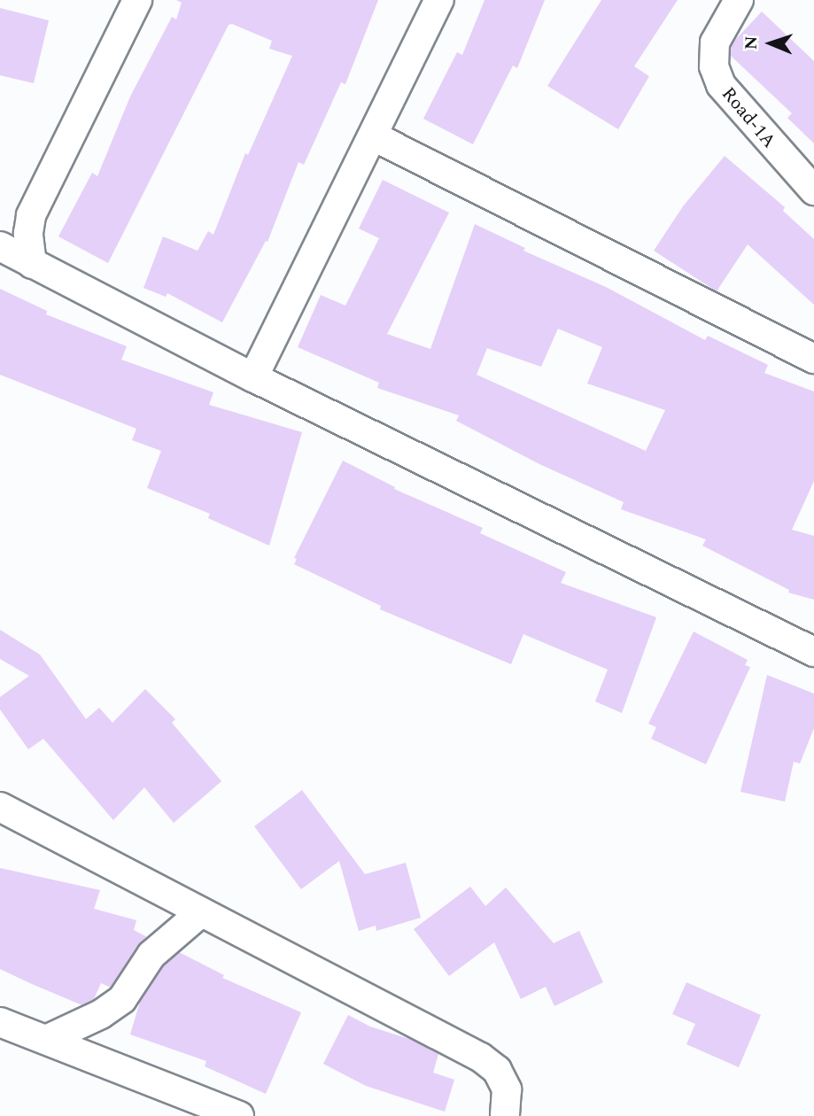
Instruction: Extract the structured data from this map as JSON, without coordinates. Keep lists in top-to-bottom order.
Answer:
{
  "streets": {
    "street": ["Road-1A"]
  },
  "north": "left"
}
